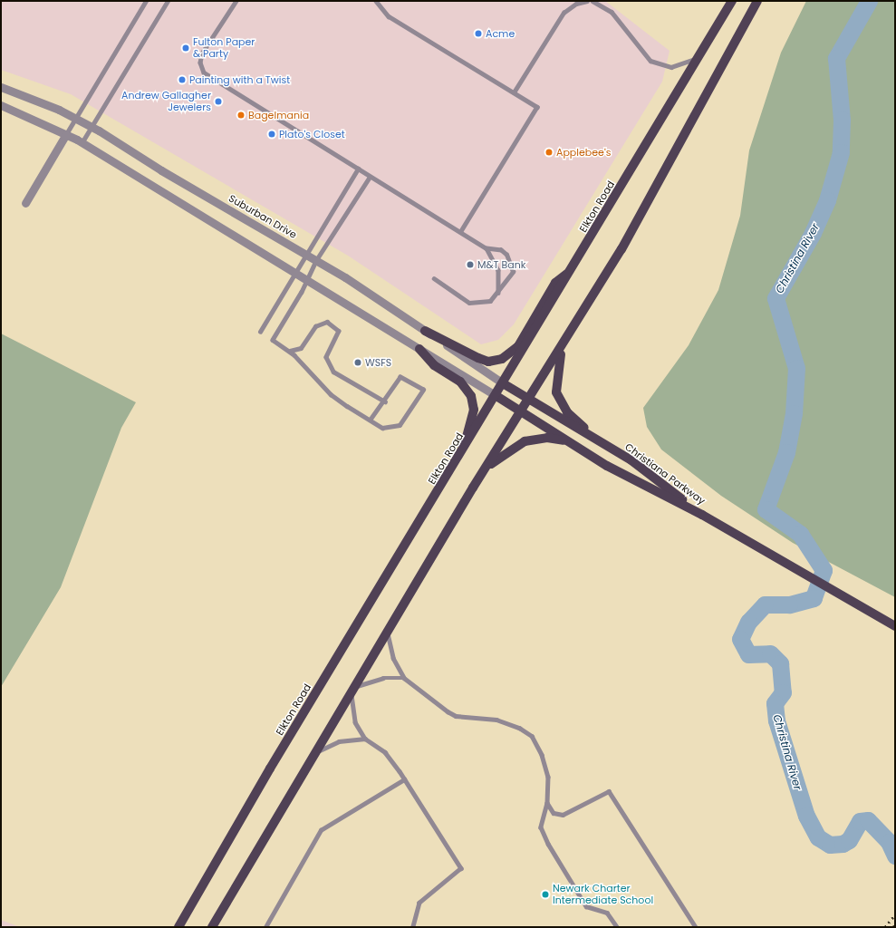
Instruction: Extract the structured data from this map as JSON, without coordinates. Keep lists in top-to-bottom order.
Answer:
{
  "streets": {
    "main road": ["Elkton Road", "Christiana Parkway"],
    "street": ["Suburban Drive"]
  },
  "crossings": [
    ["Elkton Road", "Suburban Drive"],
    ["Elkton Road", "Christiana Parkway"],
    ["Suburban Drive", "Christiana Parkway"]
  ],
  "water": ["Christina River"],
  "places": [
    "Acme",
    "Fulton Paper & Party",
    "Painting with a Twist",
    "Andrew Gallagher Jewelers",
    "Bagelmania",
    "Plato's Closet",
    "Applebee's",
    "M&T Bank",
    "WSFS",
    "Newark Charter Intermediate School"
  ]
}
